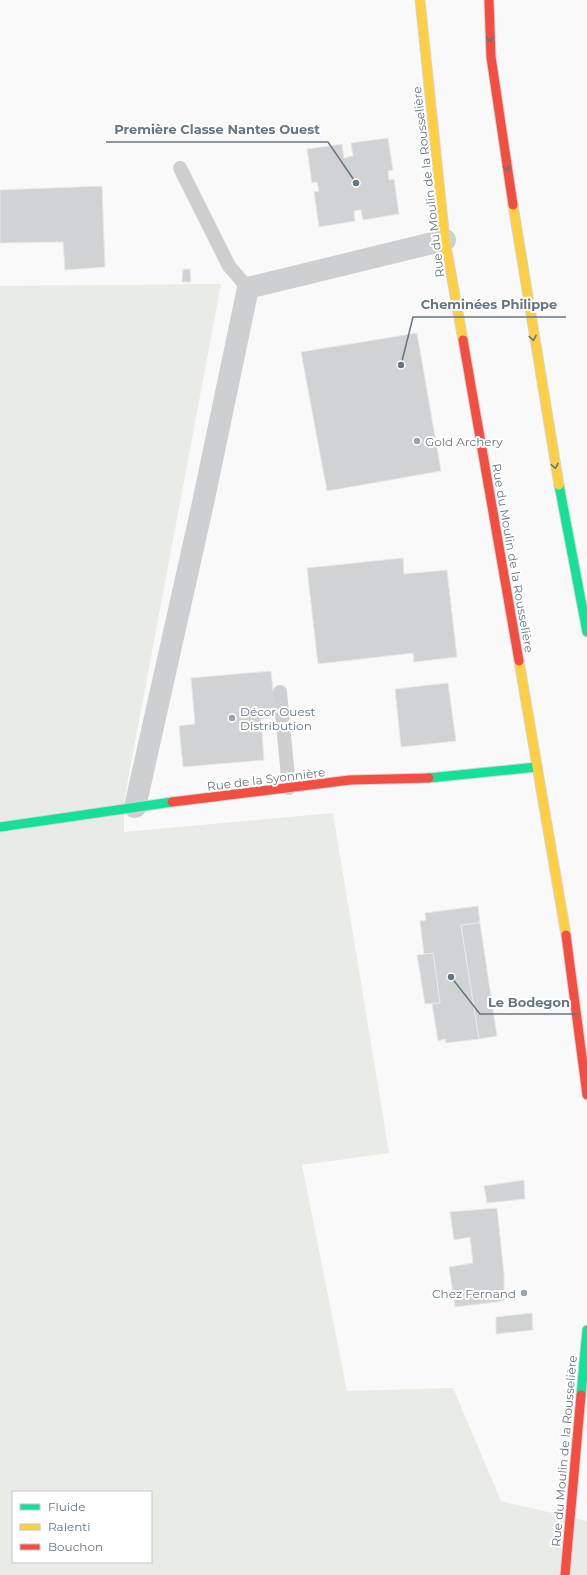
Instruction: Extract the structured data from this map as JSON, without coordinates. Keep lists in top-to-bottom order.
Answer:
{
  "streets": {
    "main road": ["Rue du Moulin de la Rousselière", "Rue de la Syonnière"]
  },
  "crossings": [
    ["Rue du Moulin de la Rousselière", "Rue de la Syonnière"]
  ],
  "places": [
    "Première Classe Nantes Ouest",
    "Cheminées Philippe",
    "Gold Archery",
    "Décor Ouest Distribution",
    "Le Bodegon",
    "Chez Fernand"
  ],
  "legend": ["Fluide", "Ralenti", "Bouchon"]
}
